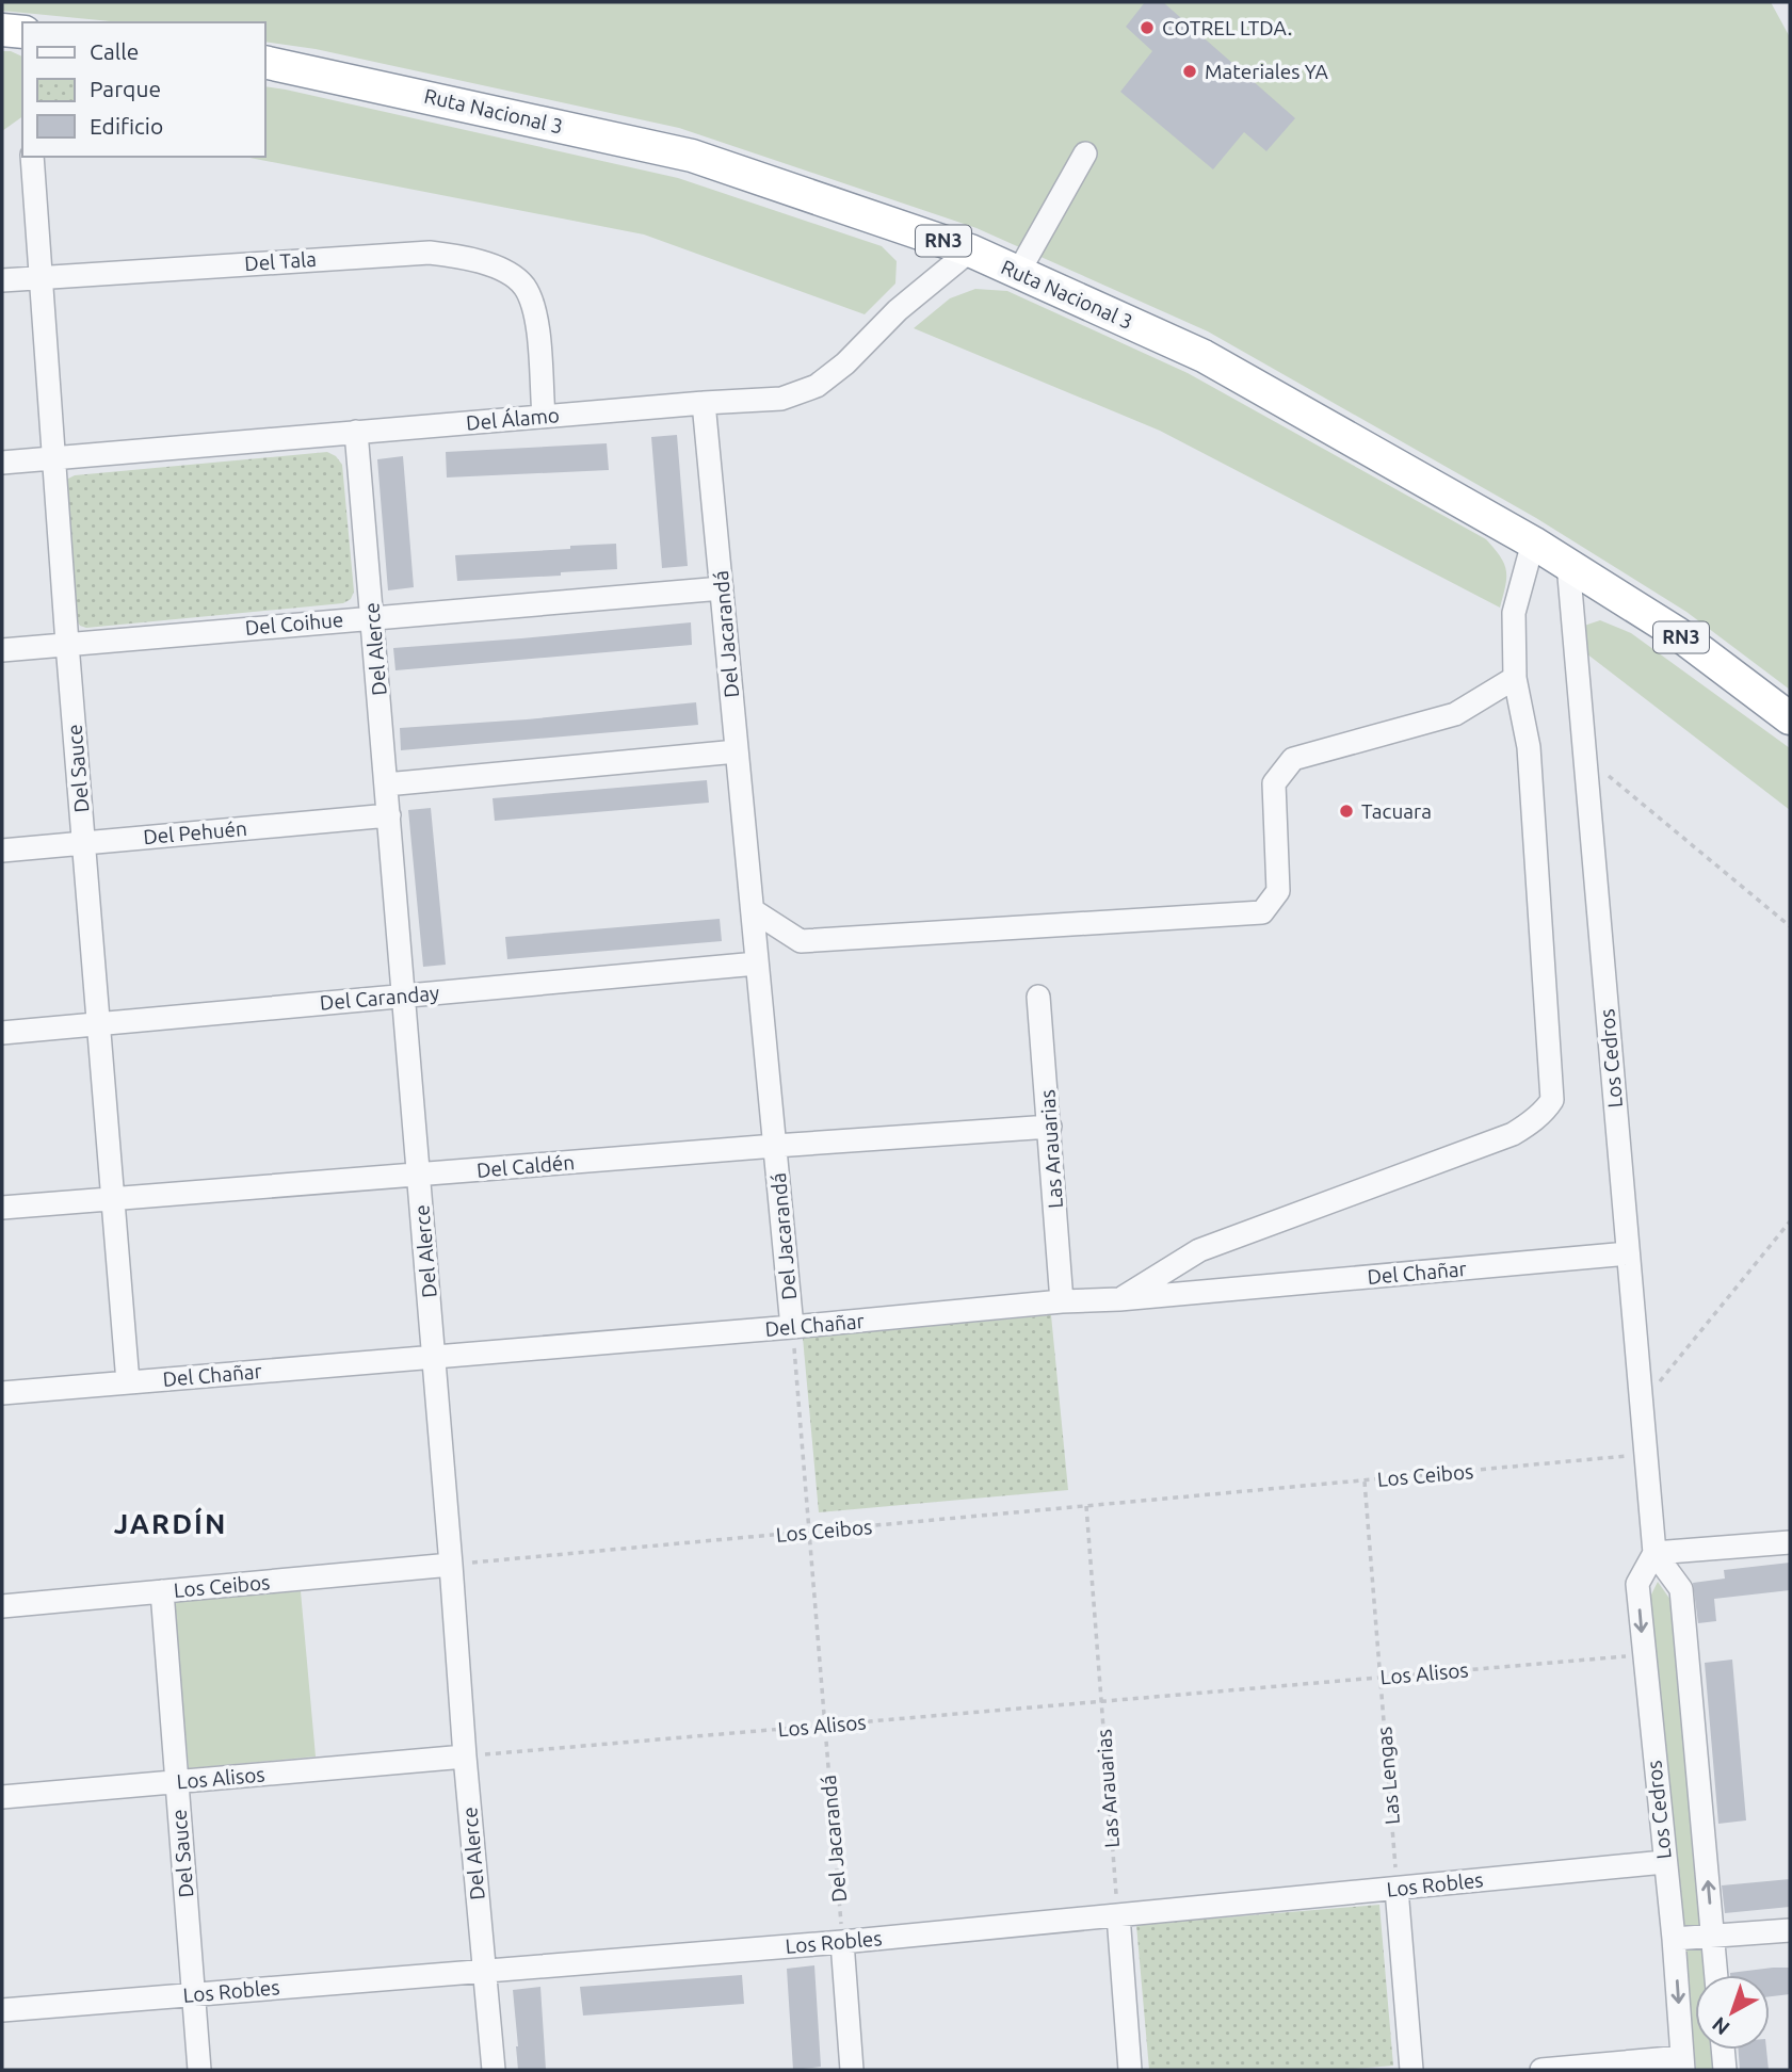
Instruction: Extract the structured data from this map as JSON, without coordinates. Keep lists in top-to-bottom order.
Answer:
{
  "streets": {
    "highway": ["Ruta Nacional 3", "RN3"],
    "street": [
      "Del Tala",
      "Del Álamo",
      "Del Coihue",
      "Del Jacarandá",
      "Del Alerce",
      "Del Sauce",
      "Del Pehuén",
      "Del Caranday",
      "Los Cedros",
      "Las Arauarias",
      "Del Caldén",
      "Del Chañar",
      "Los Ceibos",
      "Los Alisos",
      "Los Robles"
    ],
    "path": ["Las Lengas"]
  },
  "crossings": [
    ["Ruta Nacional 3", "Del Álamo"],
    ["Ruta Nacional 3", "Los Cedros"],
    ["Del Tala", "Del Álamo"],
    ["Del Tala", "Del Sauce"],
    ["Del Álamo", "Del Jacarandá"],
    ["Del Álamo", "Del Alerce"],
    ["Del Álamo", "Del Sauce"],
    ["Del Coihue", "Del Jacarandá"],
    ["Del Coihue", "Del Alerce"],
    ["Del Coihue", "Del Sauce"],
    ["Del Jacarandá", "Del Caranday"],
    ["Del Jacarandá", "Del Caldén"],
    ["Del Jacarandá", "Del Chañar"],
    ["Del Jacarandá", "Los Ceibos"],
    ["Del Jacarandá", "Los Alisos"],
    ["Del Jacarandá", "Los Robles"],
    ["Del Alerce", "Del Pehuén"],
    ["Del Alerce", "Del Caranday"],
    ["Del Alerce", "Del Caldén"],
    ["Del Alerce", "Del Chañar"],
    ["Del Alerce", "Los Ceibos"],
    ["Del Alerce", "Los Alisos"],
    ["Del Alerce", "Los Robles"],
    ["Del Sauce", "Del Pehuén"],
    ["Del Sauce", "Del Caranday"],
    ["Del Sauce", "Del Caldén"],
    ["Del Sauce", "Del Chañar"],
    ["Del Sauce", "Los Ceibos"],
    ["Del Sauce", "Los Alisos"],
    ["Del Sauce", "Los Robles"],
    ["Los Cedros", "Del Chañar"],
    ["Los Cedros", "Los Ceibos"],
    ["Los Cedros", "Los Alisos"],
    ["Los Cedros", "Los Robles"],
    ["Las Arauarias", "Del Caldén"],
    ["Las Arauarias", "Del Chañar"],
    ["Las Arauarias", "Los Ceibos"],
    ["Las Arauarias", "Los Alisos"],
    ["Las Arauarias", "Los Robles"],
    ["Los Ceibos", "Las Lengas"],
    ["Los Alisos", "Las Lengas"],
    ["Las Lengas", "Los Robles"]
  ],
  "districts": ["JARDÍN"],
  "places": ["COTREL LTDA.", "Materiales YA", "Tacuara"],
  "legend": ["Calle", "Parque", "Edificio"],
  "north": "bottom left"
}
